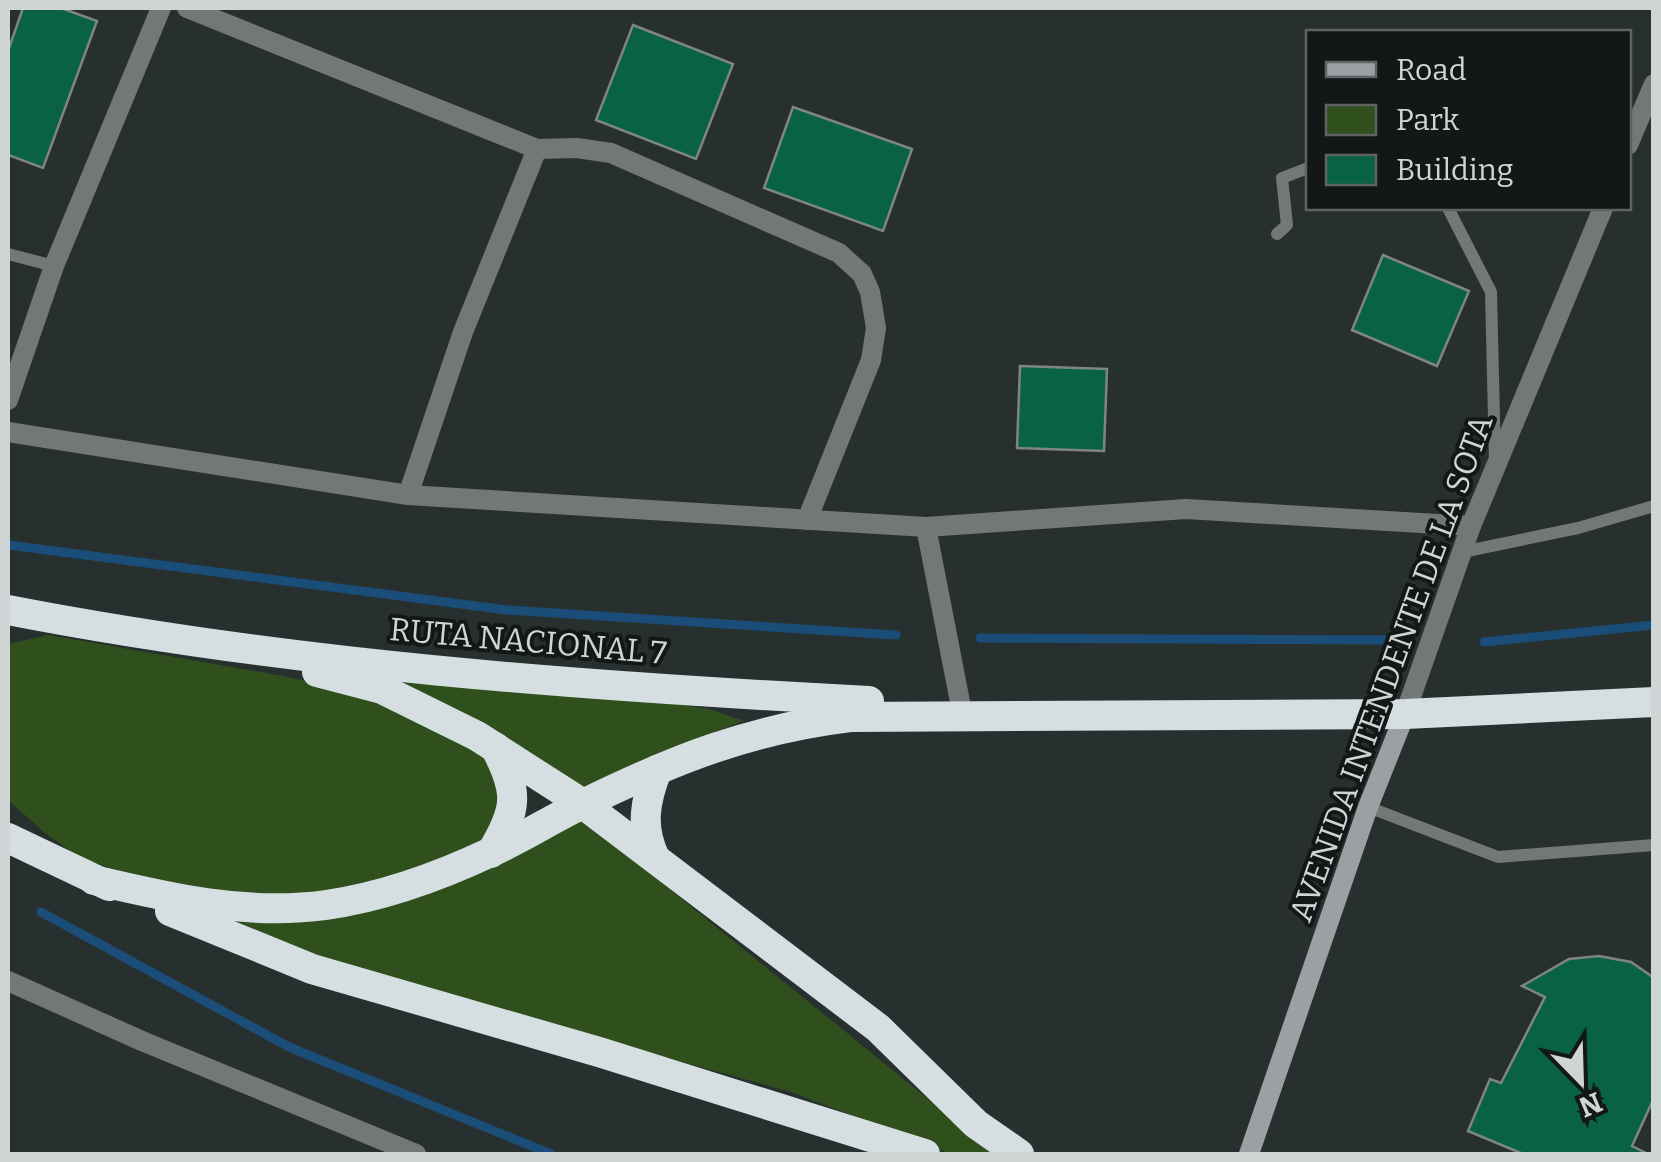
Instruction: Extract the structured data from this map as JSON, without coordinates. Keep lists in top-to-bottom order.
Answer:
{
  "streets": {
    "highway": ["RUTA NACIONAL 7"],
    "street": ["AVENIDA INTENDENTE DE LA SOTA"]
  },
  "crossings": [
    ["RUTA NACIONAL 7", "AVENIDA INTENDENTE DE LA SOTA"]
  ],
  "legend": ["Road", "Park", "Building"],
  "north": "bottom right"
}
